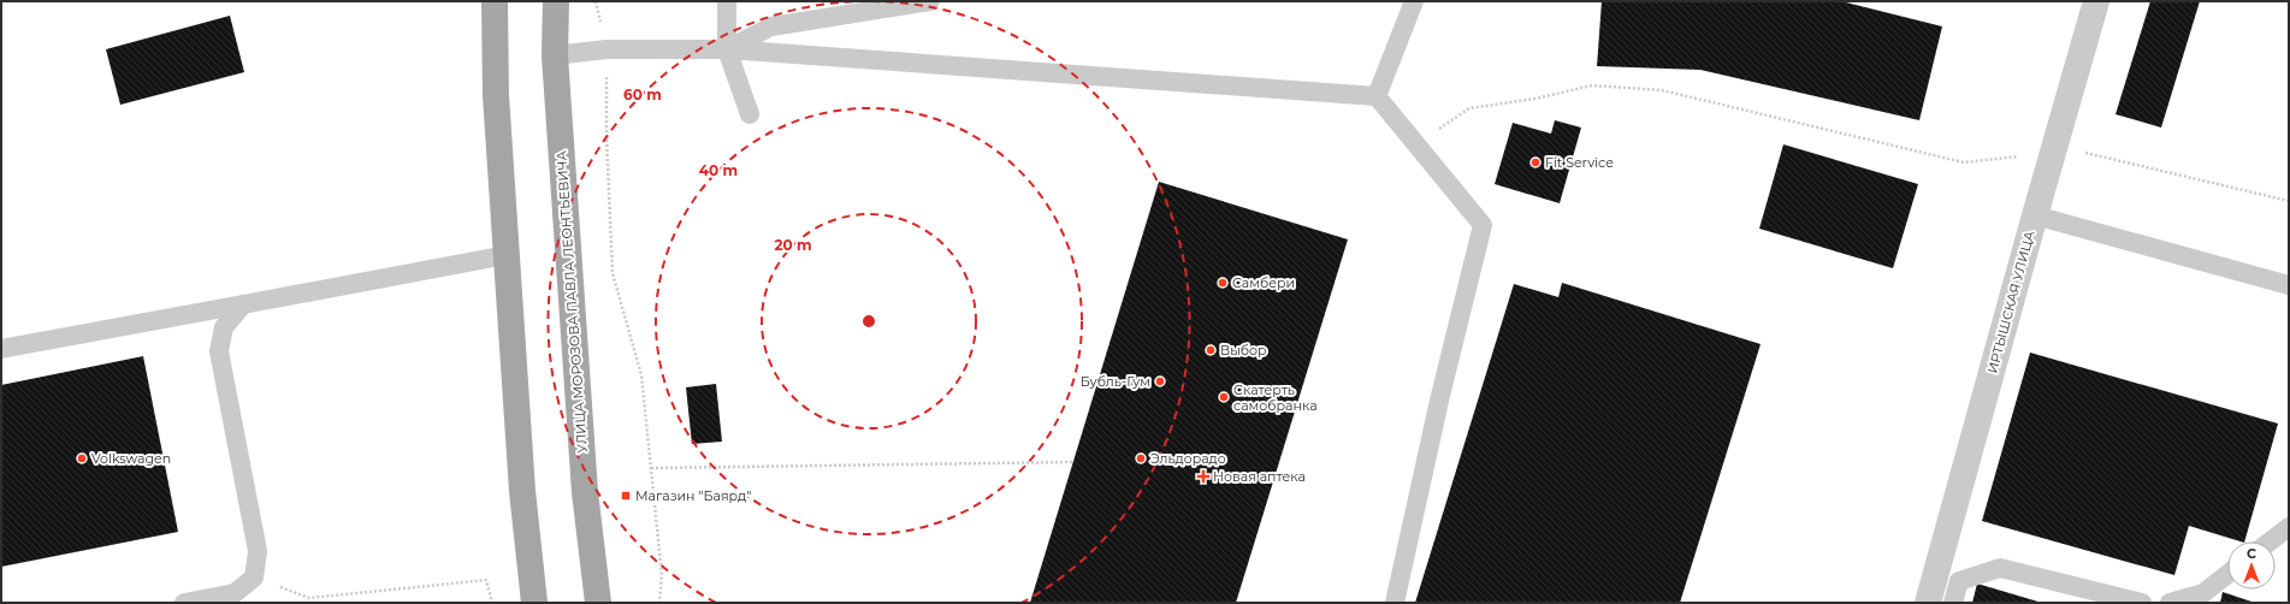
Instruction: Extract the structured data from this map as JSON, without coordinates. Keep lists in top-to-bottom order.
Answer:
{
  "streets": {
    "main road": ["УЛИЦА МОРОЗОВА ПАВЛА ЛЕОНТЬЕВИЧА"],
    "street": ["ИРТЫШСКАЯ УЛИЦА"]
  },
  "places": {
    "other": [
      "Fit Service",
      "Самбери",
      "Выбор",
      "Бубль-Гум",
      "Скатерть самобранка",
      "Volkswagen",
      "Эльдорадо"
    ],
    "health": ["Новая аптека"],
    "transit": ["Магазин \"Баярд\""]
  },
  "north": "top",
  "rings": ["60 m", "40 m", "20 m"]
}
